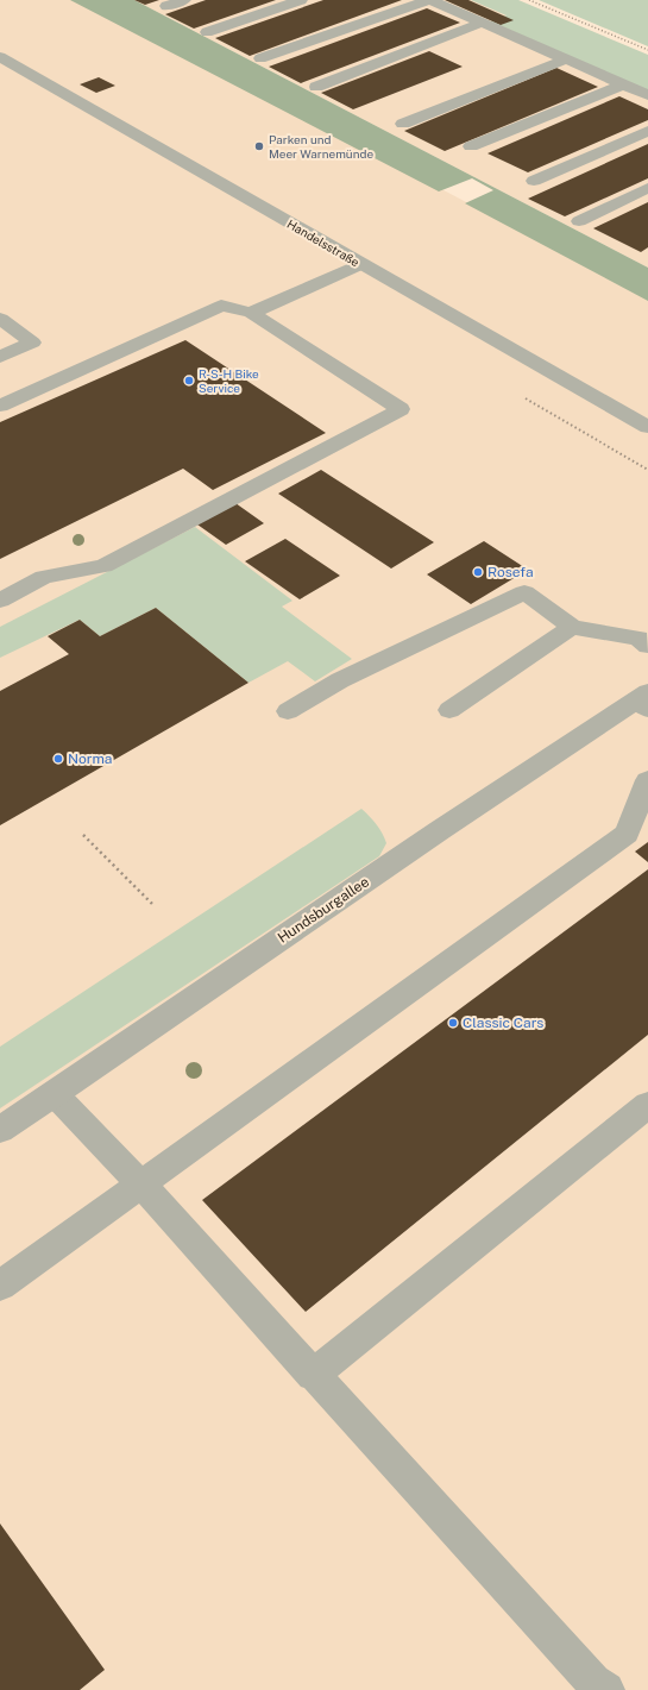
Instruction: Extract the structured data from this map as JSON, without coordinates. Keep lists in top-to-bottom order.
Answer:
{
  "streets": {
    "street": ["Handelsstraße", "Hundsburgallee"]
  },
  "places": [
    "Parken und Meer Warnemünde",
    "R-S-H Bike Service",
    "Rosefa",
    "Norma",
    "Classic Cars"
  ]
}
